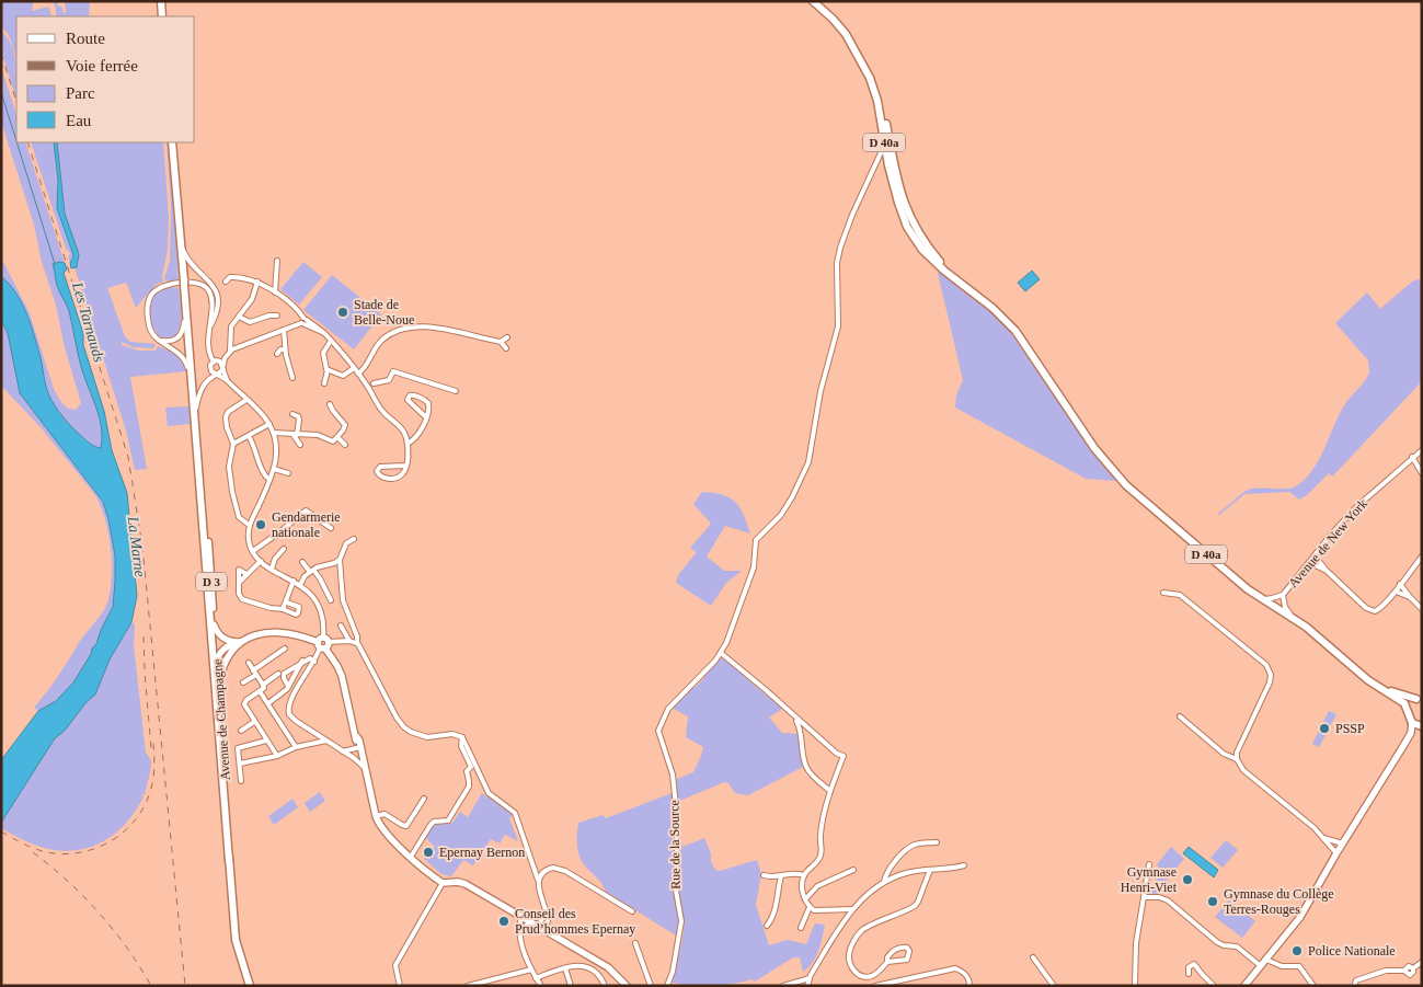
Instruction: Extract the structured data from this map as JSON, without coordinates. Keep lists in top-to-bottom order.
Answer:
{
  "streets": {
    "main road": ["D 40a", "D 3", "Avenue de Champagne"],
    "street": ["Avenue de New York", "Rue de la Source"]
  },
  "crossings": [
    ["D 40a", "Rue de la Source"],
    ["D 3", "Avenue de Champagne"]
  ],
  "water": ["Les Tarnauds", "La Marne"],
  "places": [
    "Stade de Belle-Noue",
    "Gendarmerie nationale",
    "PSSP",
    "Epernay Bernon",
    "Gymnase Henri-Viet",
    "Gymnase du Collège Terres-Rouges",
    "Conseil des Prud’hommes Epernay",
    "Police Nationale"
  ],
  "legend": [
    "Route",
    "Voie ferrée",
    "Parc",
    "Eau"
  ]
}
